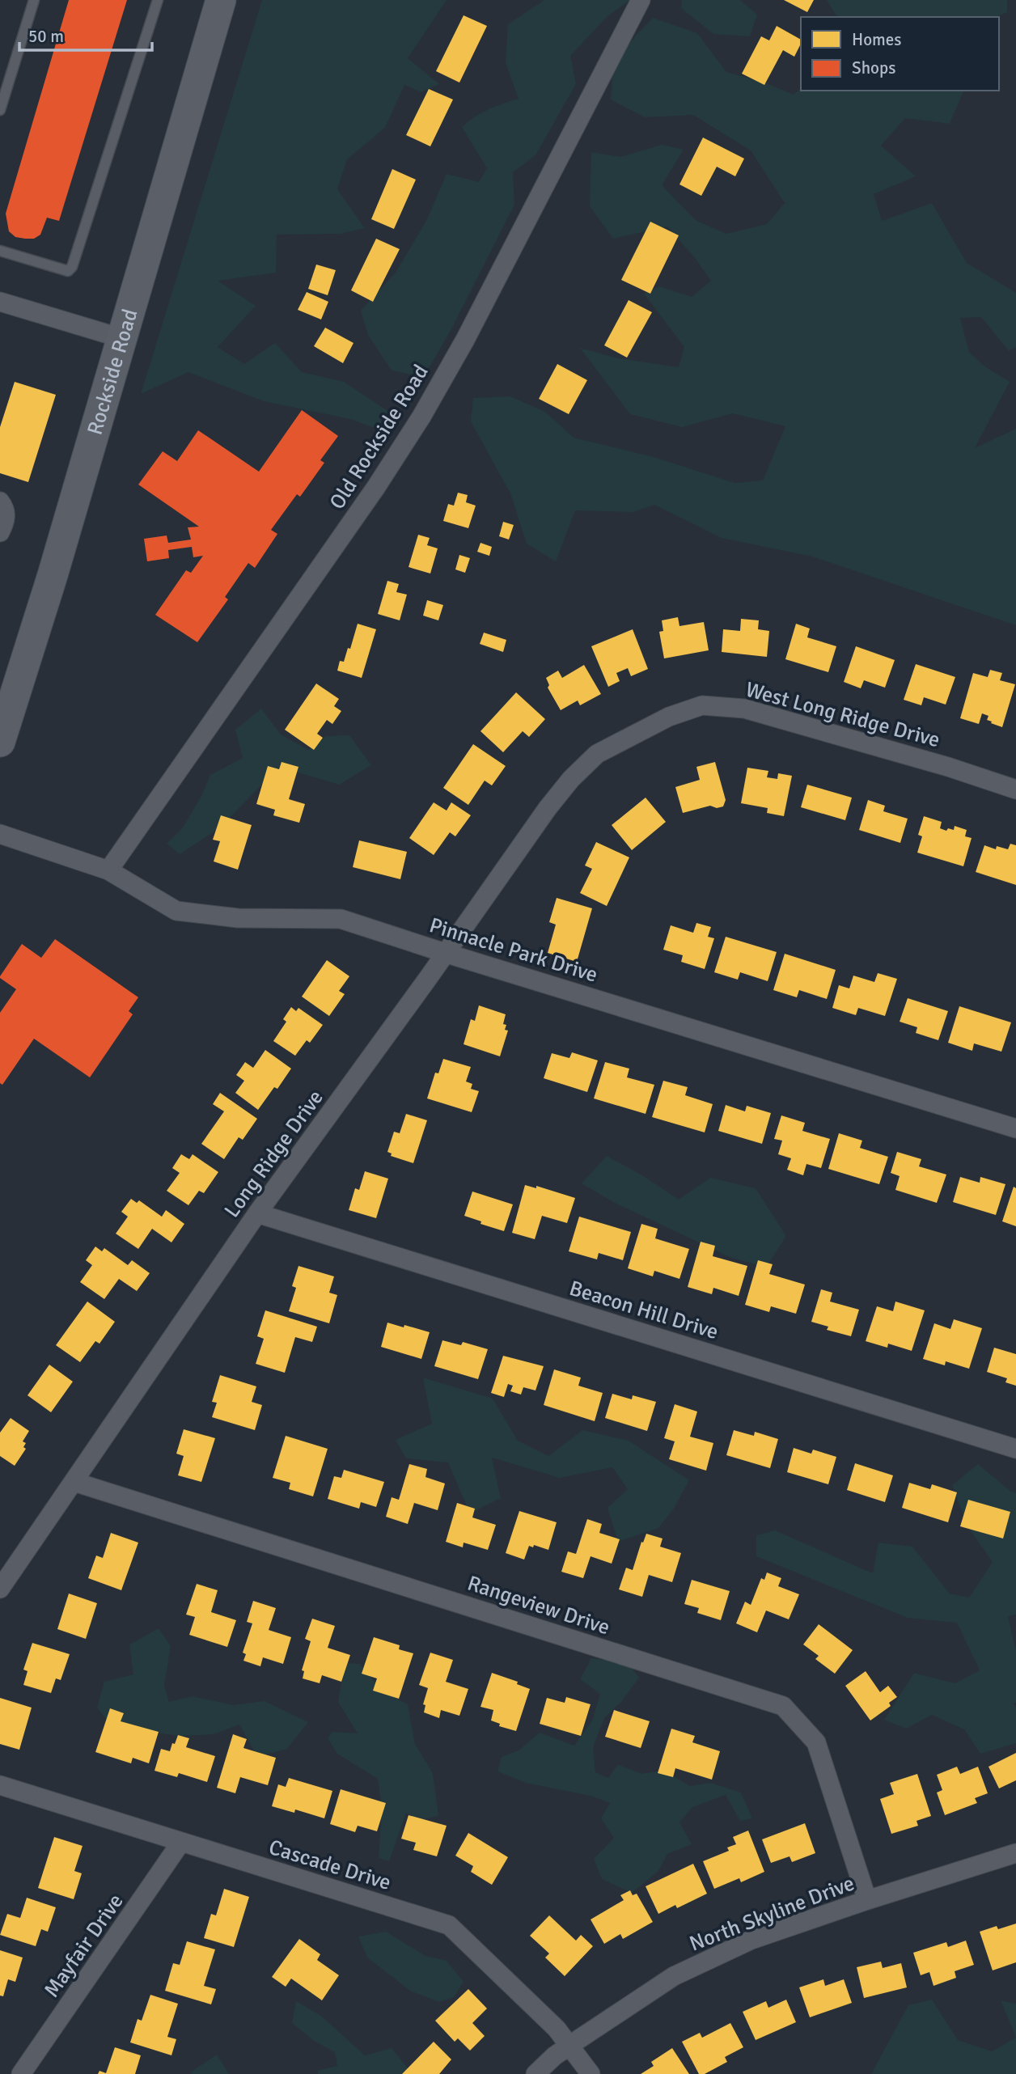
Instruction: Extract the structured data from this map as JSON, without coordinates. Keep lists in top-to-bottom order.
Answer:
{
  "streets": {
    "main road": ["Rockside Road"],
    "street": [
      "Old Rockside Road",
      "West Long Ridge Drive",
      "Pinnacle Park Drive",
      "Long Ridge Drive",
      "Beacon Hill Drive",
      "Rangeview Drive",
      "Cascade Drive",
      "North Skyline Drive",
      "Mayfair Drive"
    ]
  },
  "crossings": [
    ["Old Rockside Road", "Pinnacle Park Drive"],
    ["West Long Ridge Drive", "Long Ridge Drive"],
    ["Pinnacle Park Drive", "Long Ridge Drive"],
    ["Long Ridge Drive", "Beacon Hill Drive"],
    ["Long Ridge Drive", "Rangeview Drive"],
    ["Rangeview Drive", "North Skyline Drive"],
    ["Cascade Drive", "North Skyline Drive"],
    ["Cascade Drive", "Mayfair Drive"]
  ],
  "legend": ["Homes", "Shops"],
  "scale_bar": "50 m"
}
